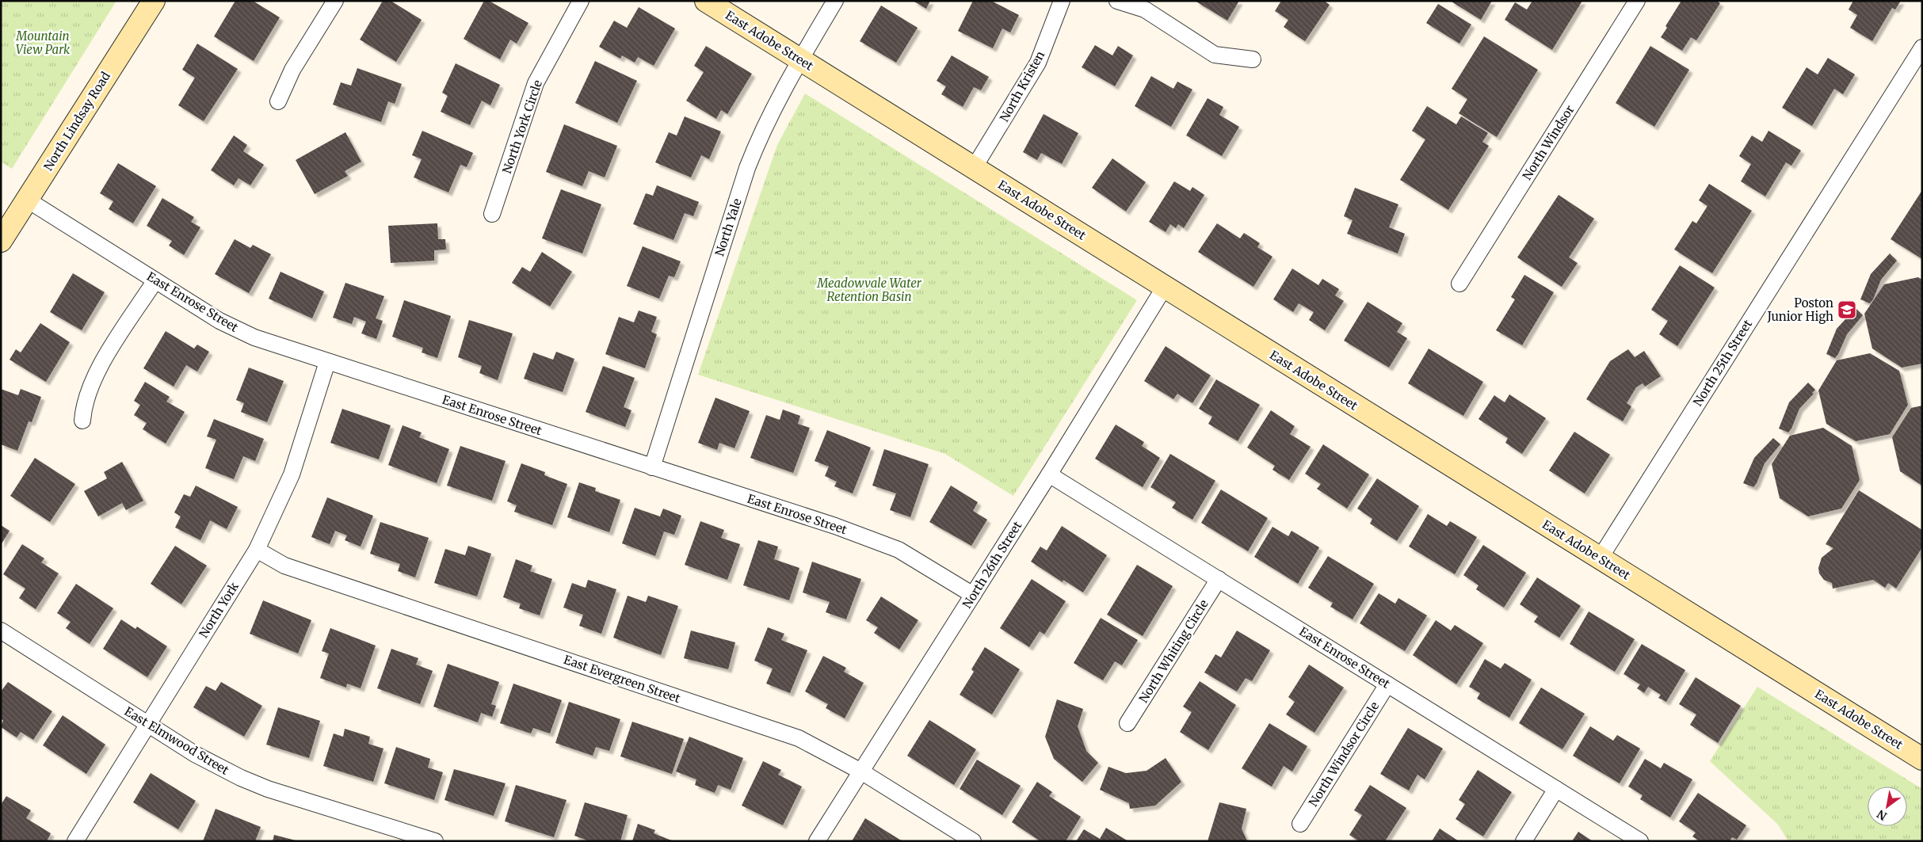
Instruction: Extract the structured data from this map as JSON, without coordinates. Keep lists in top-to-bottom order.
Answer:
{
  "streets": {
    "street": [
      "East Adobe Street",
      "North Kristen",
      "North Lindsay Road",
      "North York Circle",
      "North Windsor",
      "North Yale",
      "East Enrose Street",
      "North 25th Street",
      "North 26th Street",
      "North York",
      "North Whiting Circle",
      "East Evergreen Street",
      "East Elmwood Street",
      "North Windsor Circle"
    ]
  },
  "crossings": [
    ["East Adobe Street", "North Kristen"],
    ["East Adobe Street", "North Yale"],
    ["East Adobe Street", "North 25th Street"],
    ["East Adobe Street", "North 26th Street"],
    ["North Lindsay Road", "East Enrose Street"],
    ["North Yale", "East Enrose Street"],
    ["East Enrose Street", "North 26th Street"],
    ["East Enrose Street", "North York"],
    ["East Enrose Street", "North Whiting Circle"],
    ["East Enrose Street", "North Windsor Circle"],
    ["North 26th Street", "East Evergreen Street"],
    ["North York", "East Evergreen Street"],
    ["North York", "East Elmwood Street"]
  ],
  "parks": ["Mountain View Park", "Meadowvale Water Retention Basin"],
  "places": {
    "school or university": ["Poston Junior High"]
  },
  "north": "bottom left"
}
